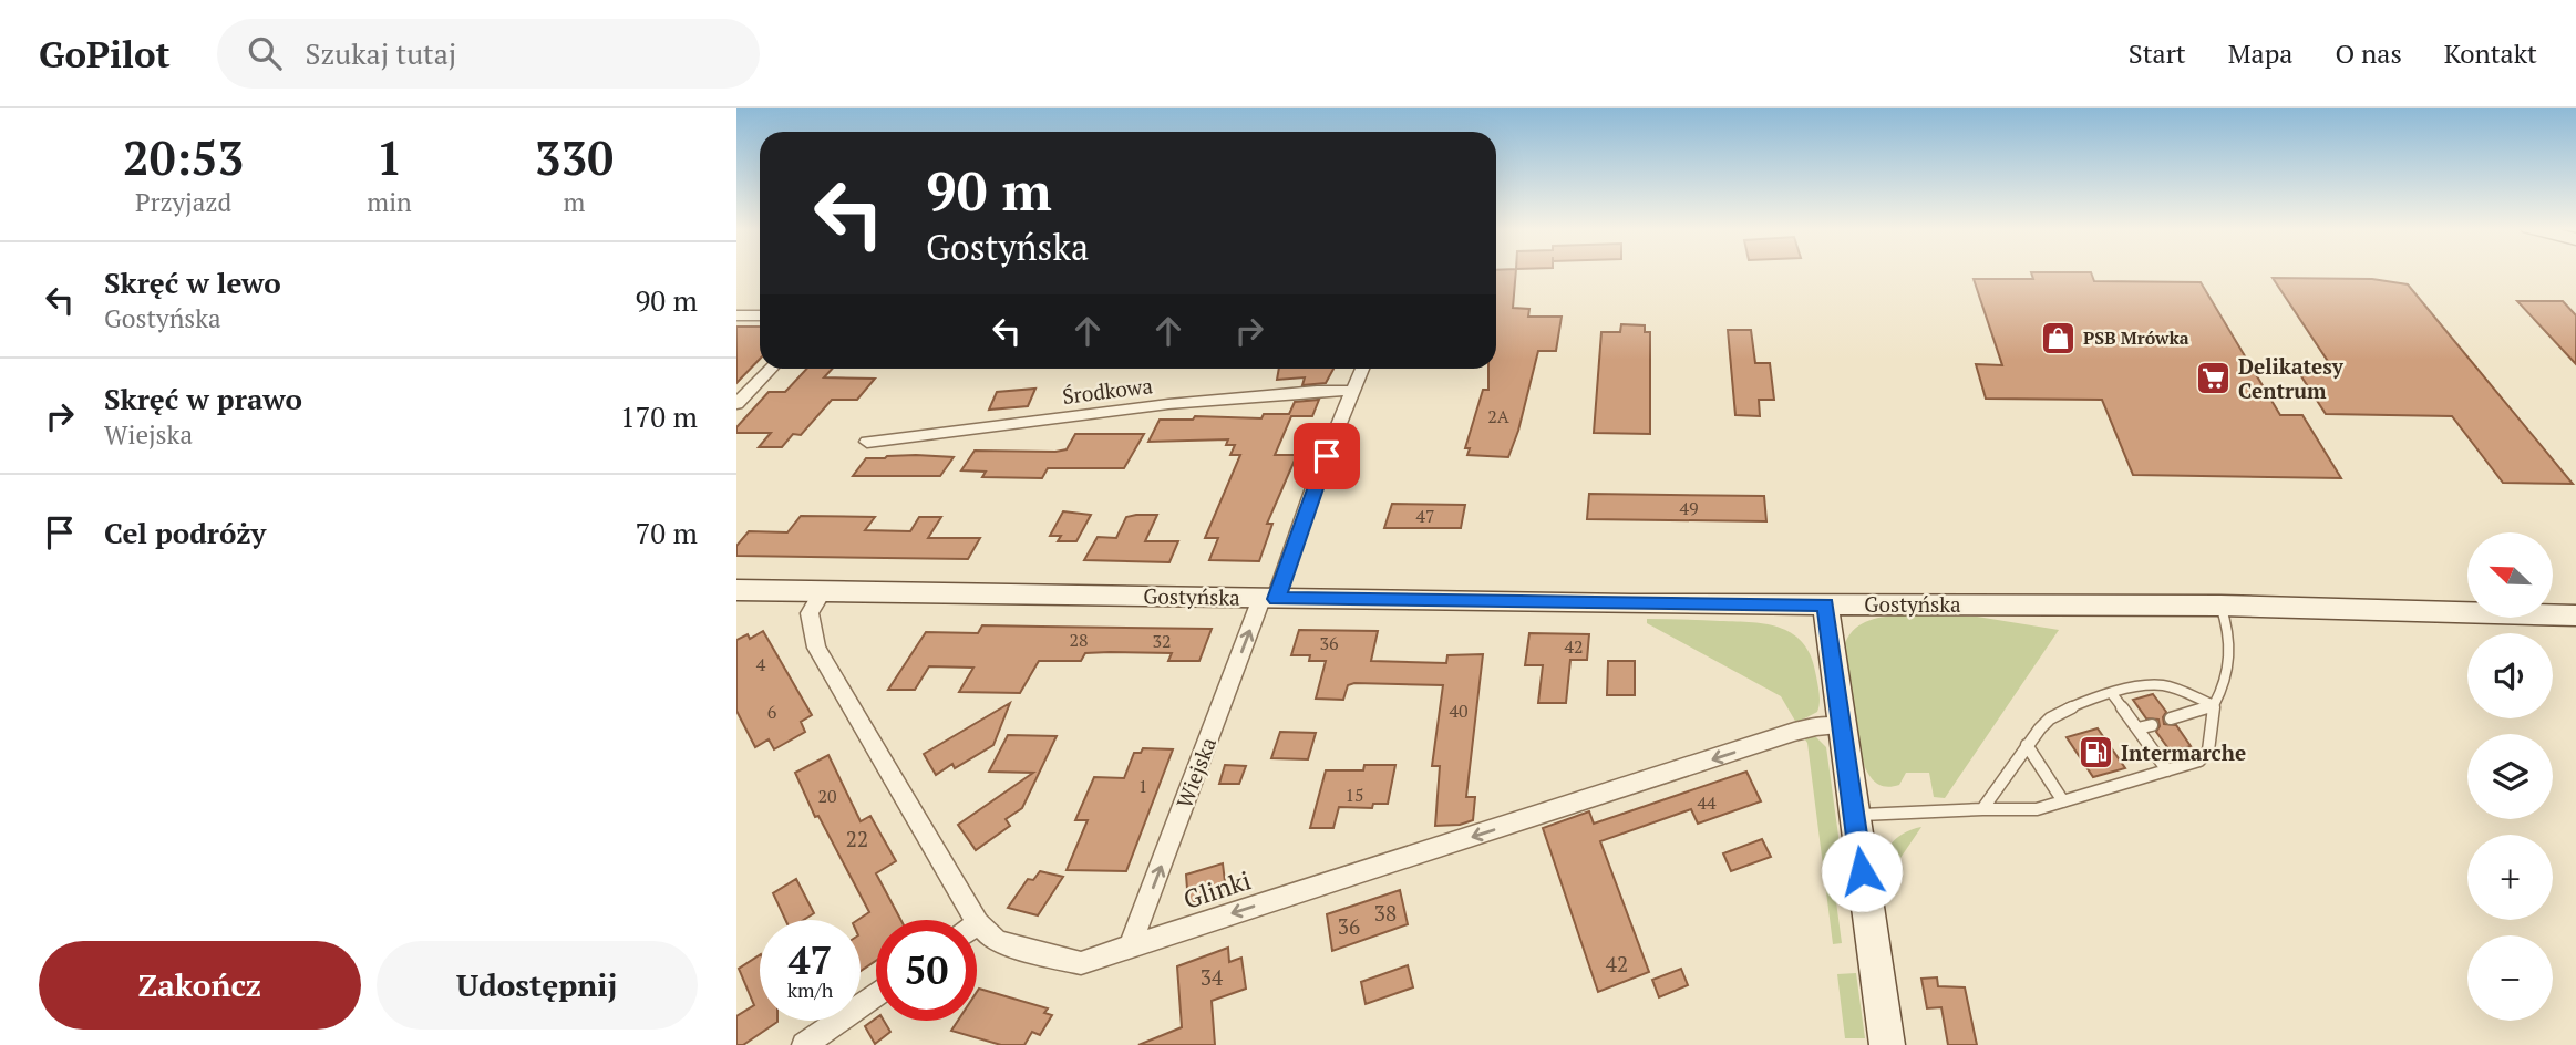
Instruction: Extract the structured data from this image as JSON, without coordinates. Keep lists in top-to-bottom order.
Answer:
{
  "streets": {
    "main road": ["Gostyńska"],
    "street": ["Środkowa", "Wiejska", "Glinki"]
  },
  "crossings": [
    ["Środkowa", "Wiejska"],
    ["Gostyńska", "Wiejska"],
    ["Gostyńska", "Glinki"],
    ["Wiejska", "Glinki"]
  ],
  "one_way": ["Wiejska", "Glinki"],
  "places": {
    "shop": ["PSB Mrówka"],
    "supermarket": ["Delikatesy Centrum"],
    "fuel station": ["Intermarche"]
  },
  "house_numbers": [
    "2A",
    "49",
    "47",
    "28",
    "32",
    "36",
    "42",
    "4",
    "40",
    "6",
    "1",
    "15",
    "20",
    "44",
    "22",
    "38",
    "36",
    "42",
    "34"
  ],
  "north": "top left",
  "page": {
    "header": "GoPilot",
    "search": "Szukaj tutaj",
    "nav": [
      "Start",
      "Mapa",
      "O nas",
      "Kontakt"
    ],
    "eta": [
      "20:53",
      "Przyjazd",
      "1",
      "min",
      "330",
      "m"
    ],
    "turn": ["90 m", "Gostyńska"],
    "list": [
      {
        "name": "Skręć w lewo",
        "note": "Gostyńska",
        "value": "90 m"
      },
      {
        "name": "Skręć w prawo",
        "note": "Wiejska",
        "value": "170 m"
      },
      {
        "name": "Cel podróży",
        "value": "70 m"
      }
    ],
    "map_buttons": ["+", "−"],
    "speed": "47 km/h",
    "limit": "50",
    "buttons": ["Zakończ", "Udostępnij"]
  }
}
